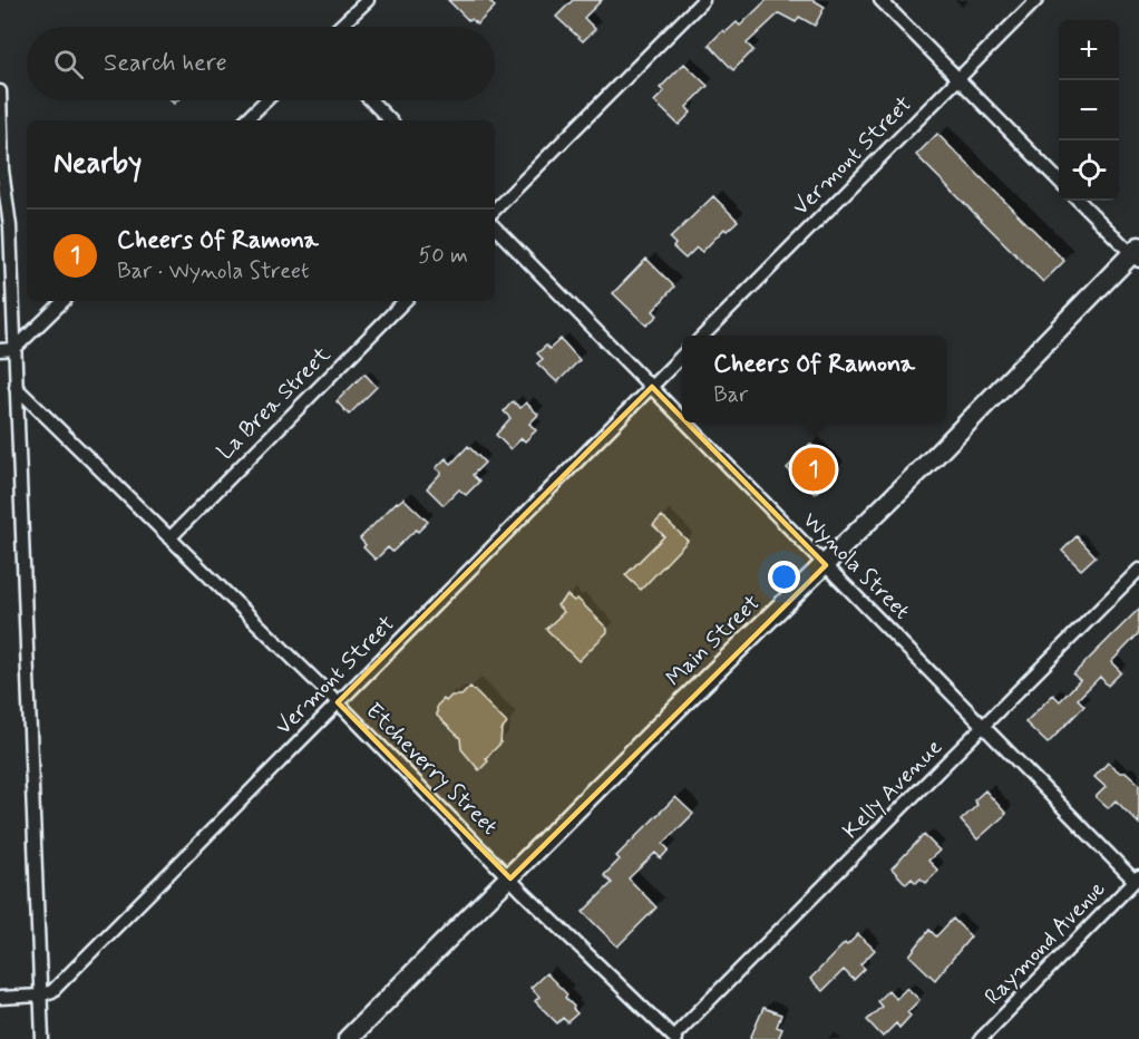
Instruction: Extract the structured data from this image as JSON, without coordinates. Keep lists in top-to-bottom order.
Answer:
{
  "streets": {
    "main road": ["Main Street"],
    "street": [
      "Vermont Street",
      "La Brea Street",
      "Wynola Street",
      "Etcheverry Street",
      "Kelly Avenue",
      "Raymond Avenue"
    ]
  },
  "crossings": [
    ["Vermont Street", "Wynola Street"],
    ["Vermont Street", "Etcheverry Street"],
    ["La Brea Street", "Etcheverry Street"],
    ["Wynola Street", "Main Street"],
    ["Wynola Street", "Kelly Avenue"],
    ["Wynola Street", "Raymond Avenue"],
    ["Main Street", "Etcheverry Street"],
    ["Etcheverry Street", "Kelly Avenue"]
  ],
  "page": {
    "map_buttons": ["+", "−"],
    "search": "Search here",
    "heading": "Nearby",
    "list": [
      {
        "mark": "1",
        "name": "Cheers Of Ramona",
        "note": "Bar · Wynola Street",
        "value": "50 m"
      }
    ],
    "popup": ["Cheers Of Ramona", "Bar"],
    "pins": "1"
  }
}
